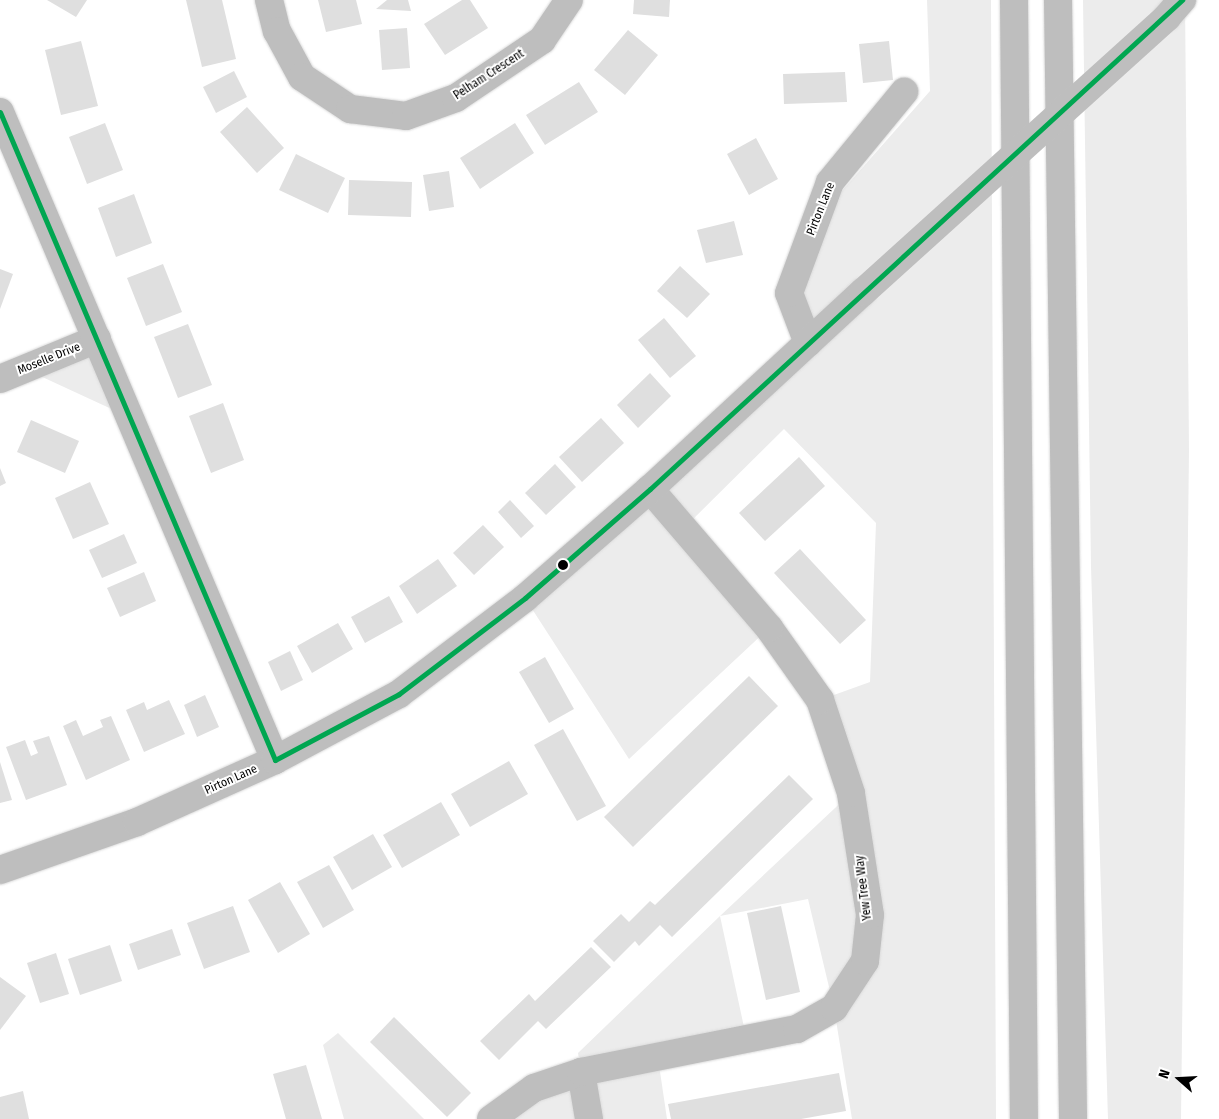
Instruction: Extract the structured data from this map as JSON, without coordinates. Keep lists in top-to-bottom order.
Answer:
{
  "streets": {
    "main road": [
      "Pelham Crescent",
      "Pirton Lane",
      "Moselle Drive",
      "Yew Tree Way"
    ]
  },
  "crossings": [
    ["Pirton Lane", "Yew Tree Way"]
  ],
  "north": "left"
}
